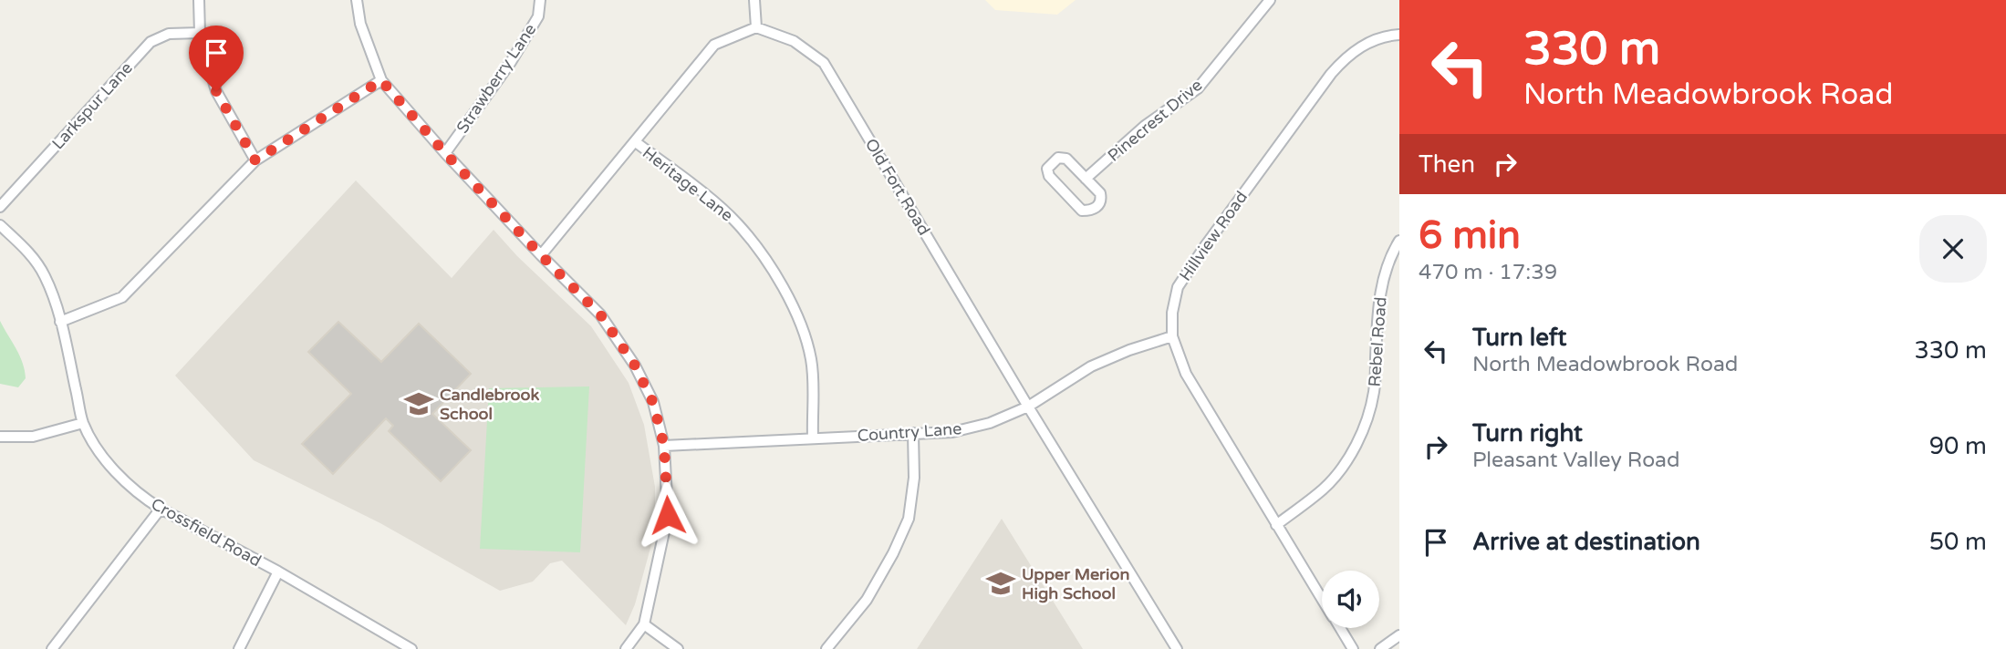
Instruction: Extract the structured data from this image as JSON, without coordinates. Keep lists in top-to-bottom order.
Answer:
{
  "streets": {
    "street": [
      "Strawberry Lane",
      "Larkspur Lane",
      "Pinecrest Drive",
      "Heritage Lane",
      "Old Fort Road",
      "Hillview Road",
      "Rebel Road",
      "Country Lane",
      "Crossfield Road"
    ]
  },
  "crossings": [
    ["Heritage Lane", "Country Lane"],
    ["Old Fort Road", "Country Lane"],
    ["Hillview Road", "Rebel Road"],
    ["Hillview Road", "Country Lane"]
  ],
  "places": {
    "school or university": ["Candlebrook School", "Upper Merion High School"]
  },
  "page": {
    "turn": ["330 m", "North Meadowbrook Road"],
    "then": "Then",
    "heading": ["6 min", "470 m · 17:39"],
    "list": [
      {
        "name": "Turn left",
        "note": "North Meadowbrook Road",
        "value": "330 m"
      },
      {
        "name": "Turn right",
        "note": "Pleasant Valley Road",
        "value": "90 m"
      },
      {
        "name": "Arrive at destination",
        "value": "50 m"
      }
    ]
  }
}
